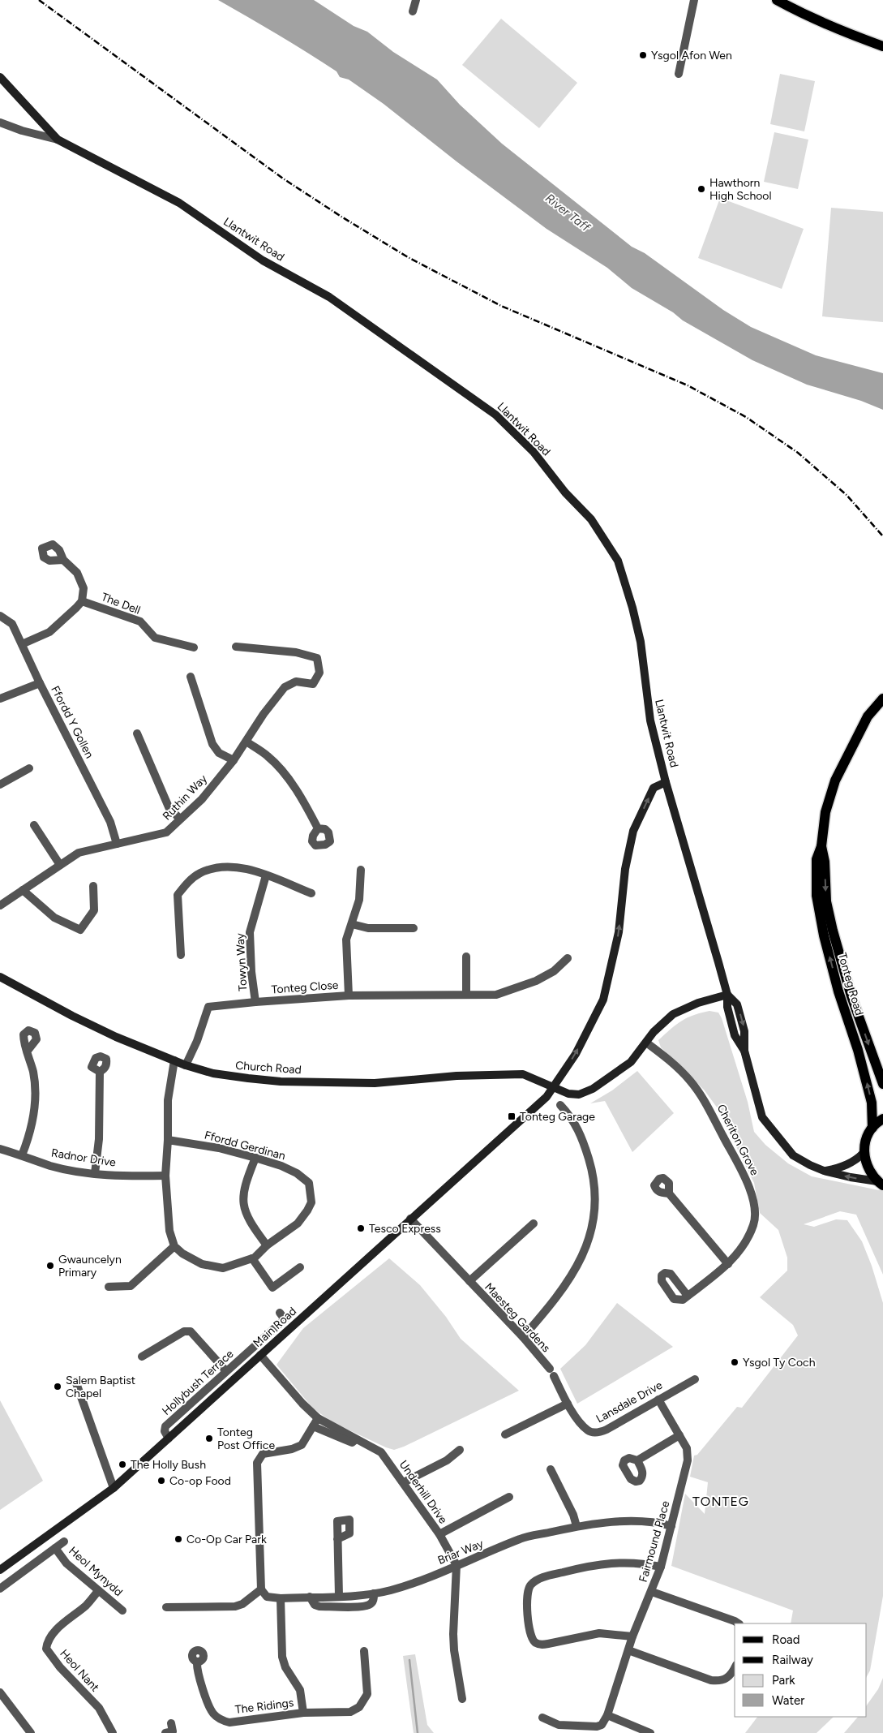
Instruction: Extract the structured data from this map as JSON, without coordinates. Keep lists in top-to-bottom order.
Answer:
{
  "streets": {
    "main road": [
      "Llantwit Road",
      "Tonteg Road",
      "Church Road",
      "Main Road"
    ],
    "street": [
      "The Dell",
      "Ffordd Y Gollen",
      "Ruthin Way",
      "Towyn Way",
      "Tonteg Close",
      "Cheriton Grove",
      "Ffordd Gerdinan",
      "Radnor Drive",
      "Maesteg Gardens",
      "Hollybush Terrace",
      "Lansdale Drive",
      "Underhill Drive",
      "Fairmound Place",
      "Briar Way",
      "Heol Mynydd",
      "Heol Nant",
      "The Ridings"
    ]
  },
  "crossings": [
    ["Llantwit Road", "Main Road"],
    ["Ffordd Y Gollen", "Ruthin Way"],
    ["Towyn Way", "Tonteg Close"],
    ["Tonteg Close", "Church Road"],
    ["Church Road", "Main Road"],
    ["Maesteg Gardens", "Main Road"],
    ["Maesteg Gardens", "Lansdale Drive"],
    ["Main Road", "Hollybush Terrace"],
    ["Main Road", "Underhill Drive"],
    ["Lansdale Drive", "Fairmound Place"],
    ["Underhill Drive", "Briar Way"],
    ["Fairmound Place", "Briar Way"],
    ["Briar Way", "The Ridings"],
    ["Heol Mynydd", "Heol Nant"]
  ],
  "districts": ["TONTEG"],
  "water": ["River Taff"],
  "places": {
    "other": [
      "Ysgol Afon Wen",
      "Hawthorn High School",
      "Tesco Express",
      "Gwauncelyn Primary",
      "Ysgol Ty Coch",
      "Salem Baptist Chapel",
      "Tonteg Post Office",
      "The Holly Bush",
      "Co-op Food",
      "Co-Op Car Park"
    ],
    "transit": ["Tonteg Garage"]
  },
  "legend": [
    "Road",
    "Railway",
    "Park",
    "Water"
  ]
}
